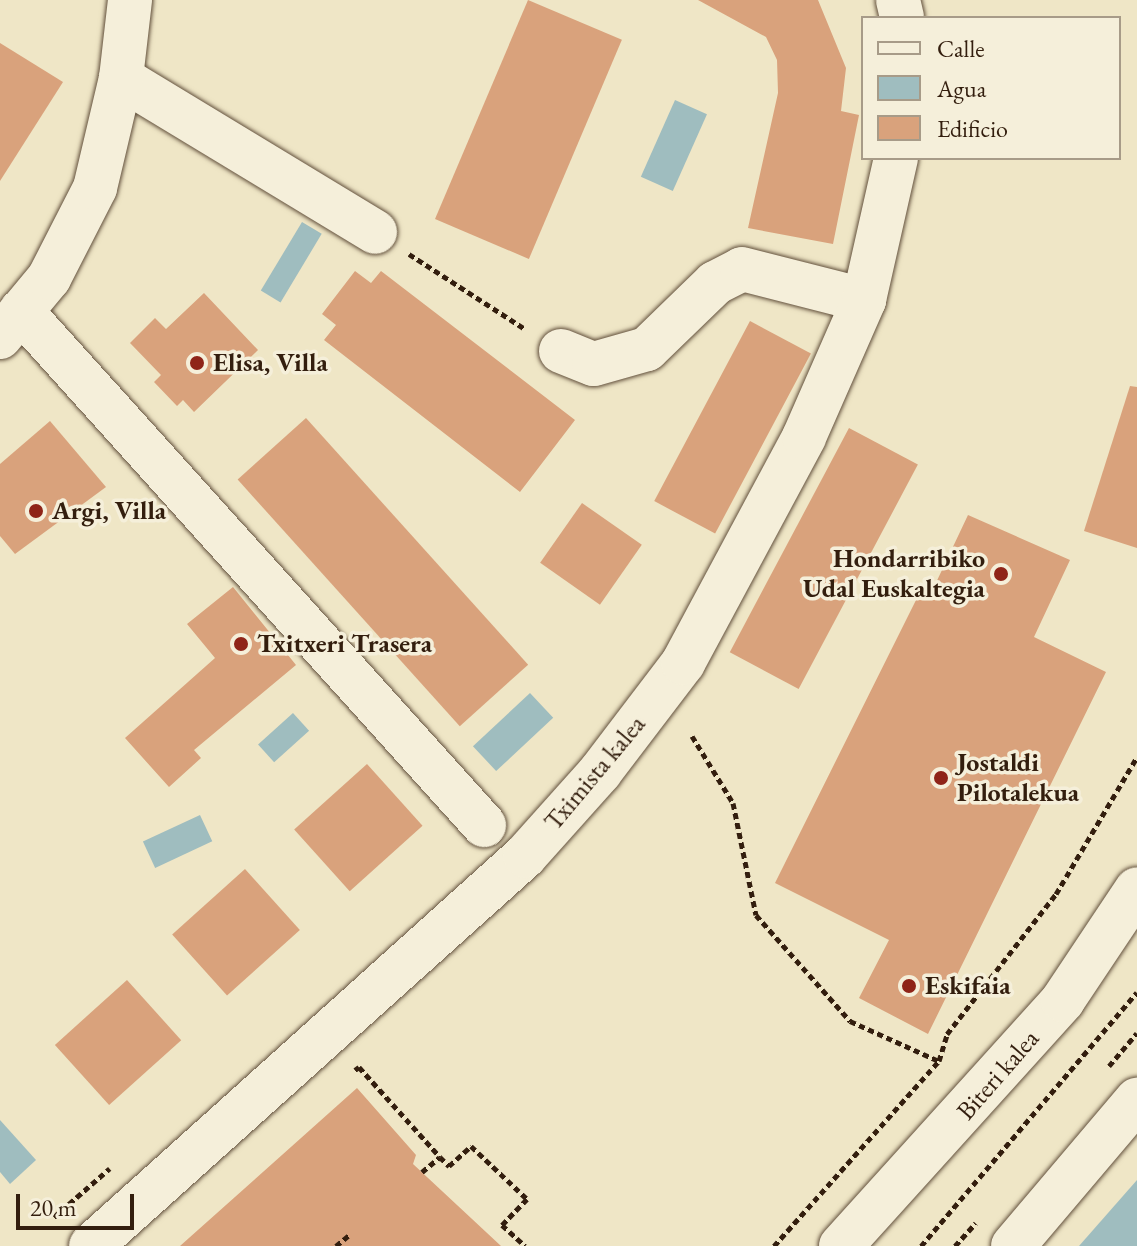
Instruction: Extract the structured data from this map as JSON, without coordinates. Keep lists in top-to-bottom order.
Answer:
{
  "streets": {
    "street": ["Tximista kalea", "Biteri kalea"]
  },
  "places": [
    "Elisa, Villa",
    "Argi, Villa",
    "Hondarribiko Udal Euskaltegia",
    "Txitxeri Trasera",
    "Jostaldi Pilotalekua",
    "Eskifaia"
  ],
  "legend": ["Calle", "Agua", "Edificio"],
  "scale_bar": "20 m"
}
